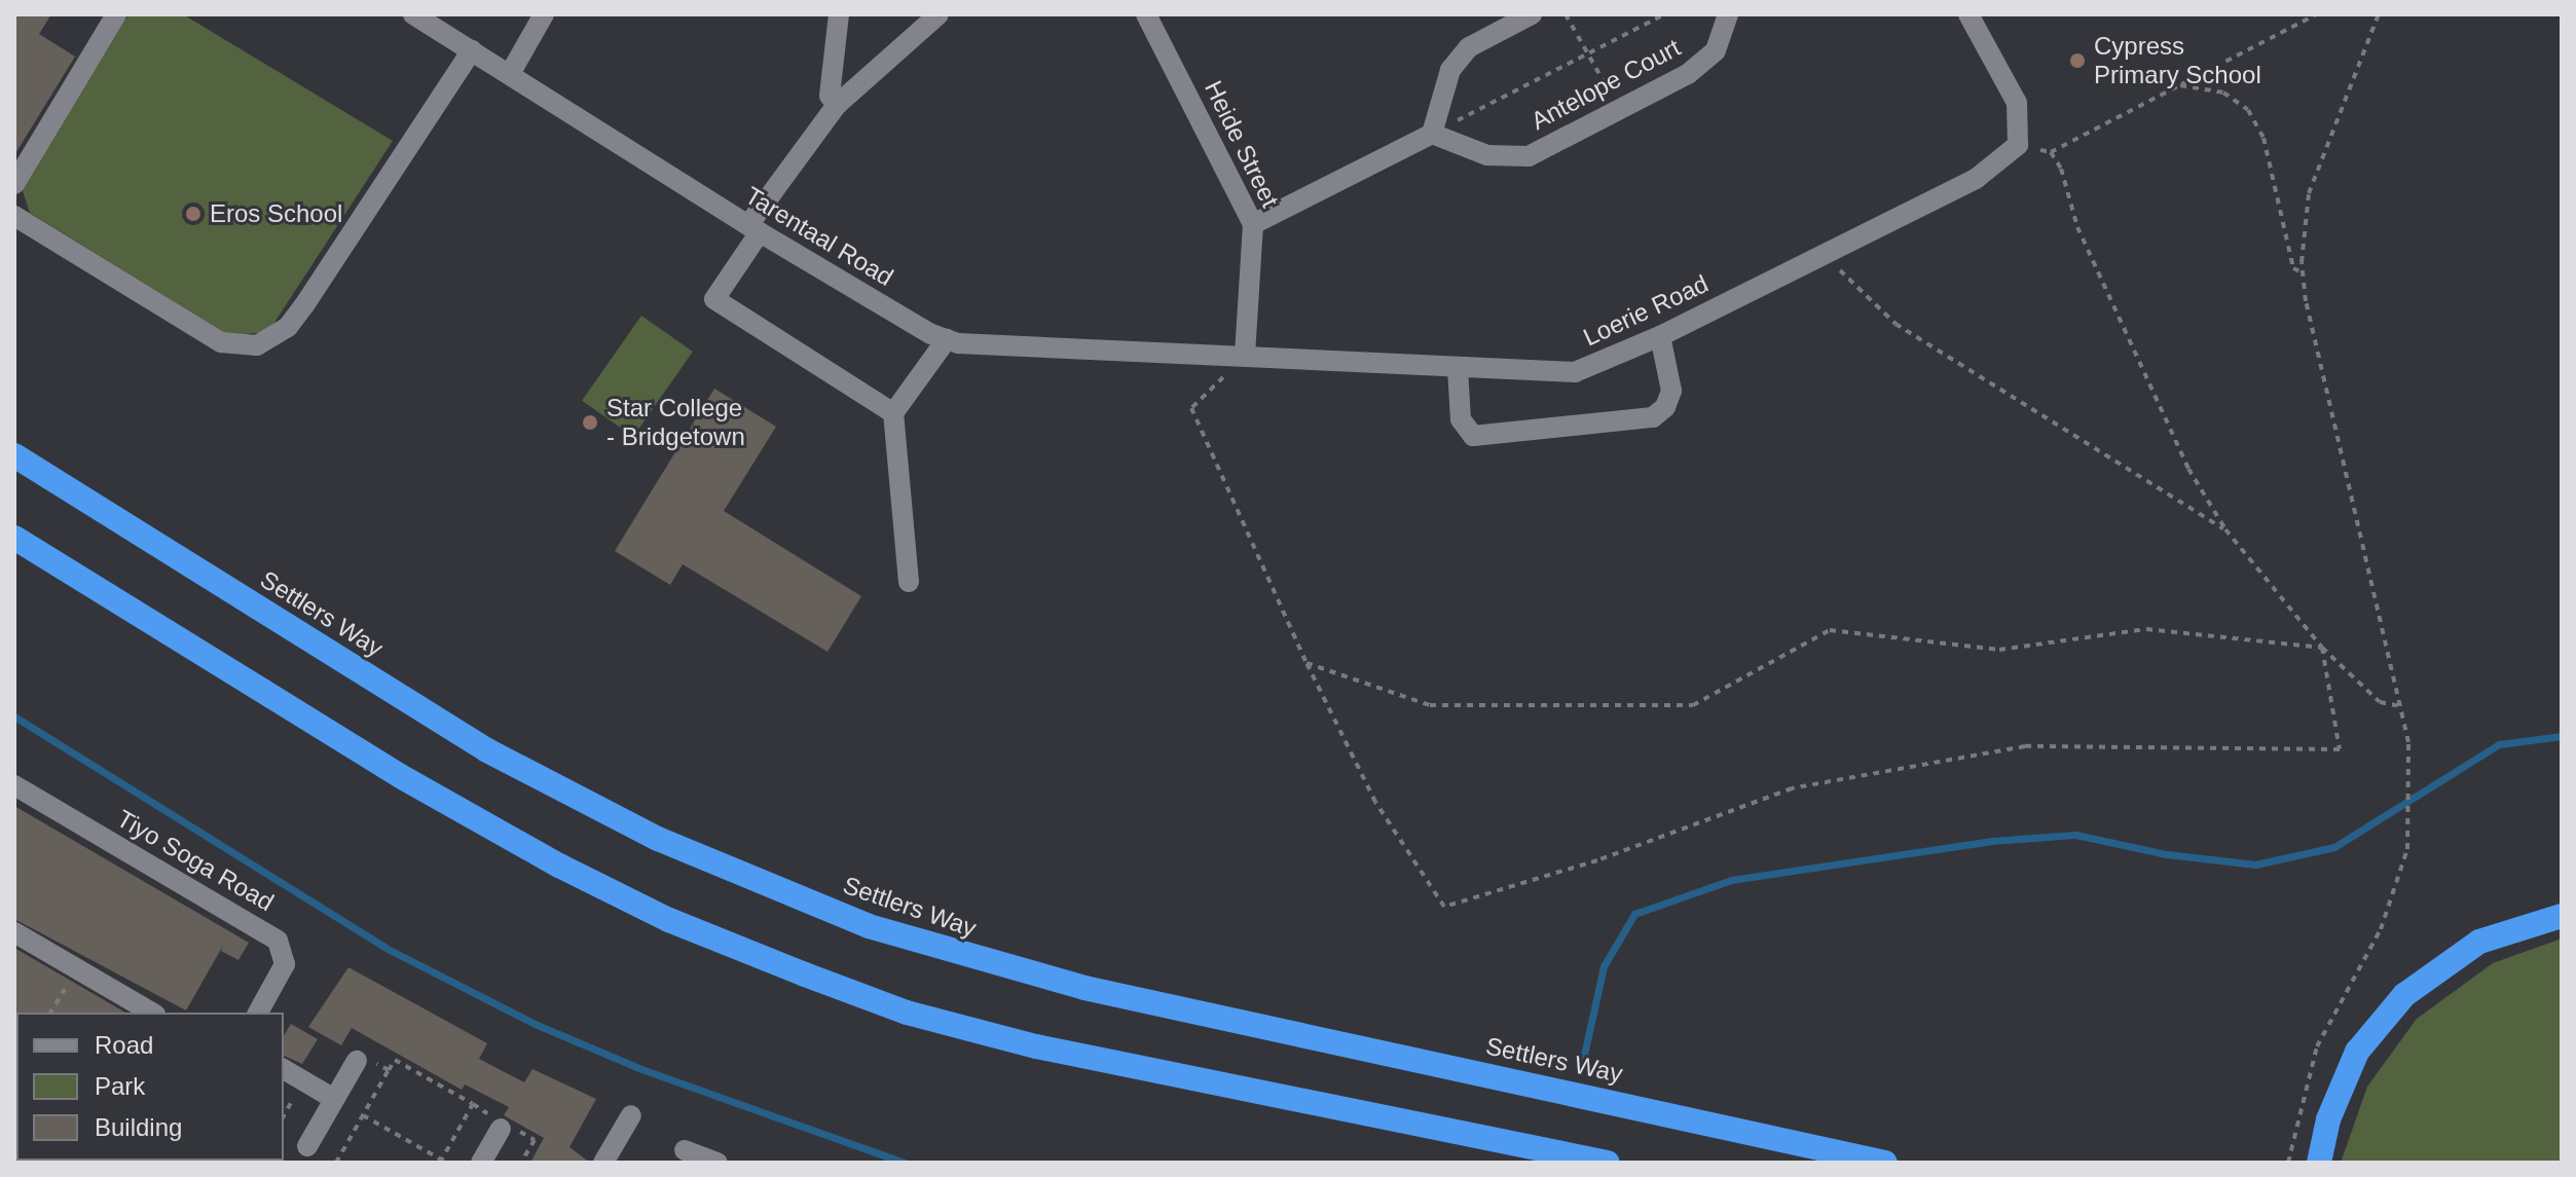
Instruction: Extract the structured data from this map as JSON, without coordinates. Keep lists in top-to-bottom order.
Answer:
{
  "streets": {
    "highway": ["Settlers Way"],
    "street": [
      "Antelope Court",
      "Heide Street",
      "Tarentaal Road",
      "Loerie Road",
      "Tiyo Soga Road"
    ]
  },
  "crossings": [
    ["Heide Street", "Tarentaal Road"],
    ["Heide Street", "Loerie Road"],
    ["Tarentaal Road", "Loerie Road"]
  ],
  "places": ["Cypress Primary School", "Eros School", "Star College - Bridgetown"],
  "legend": ["Road", "Park", "Building"]
}
